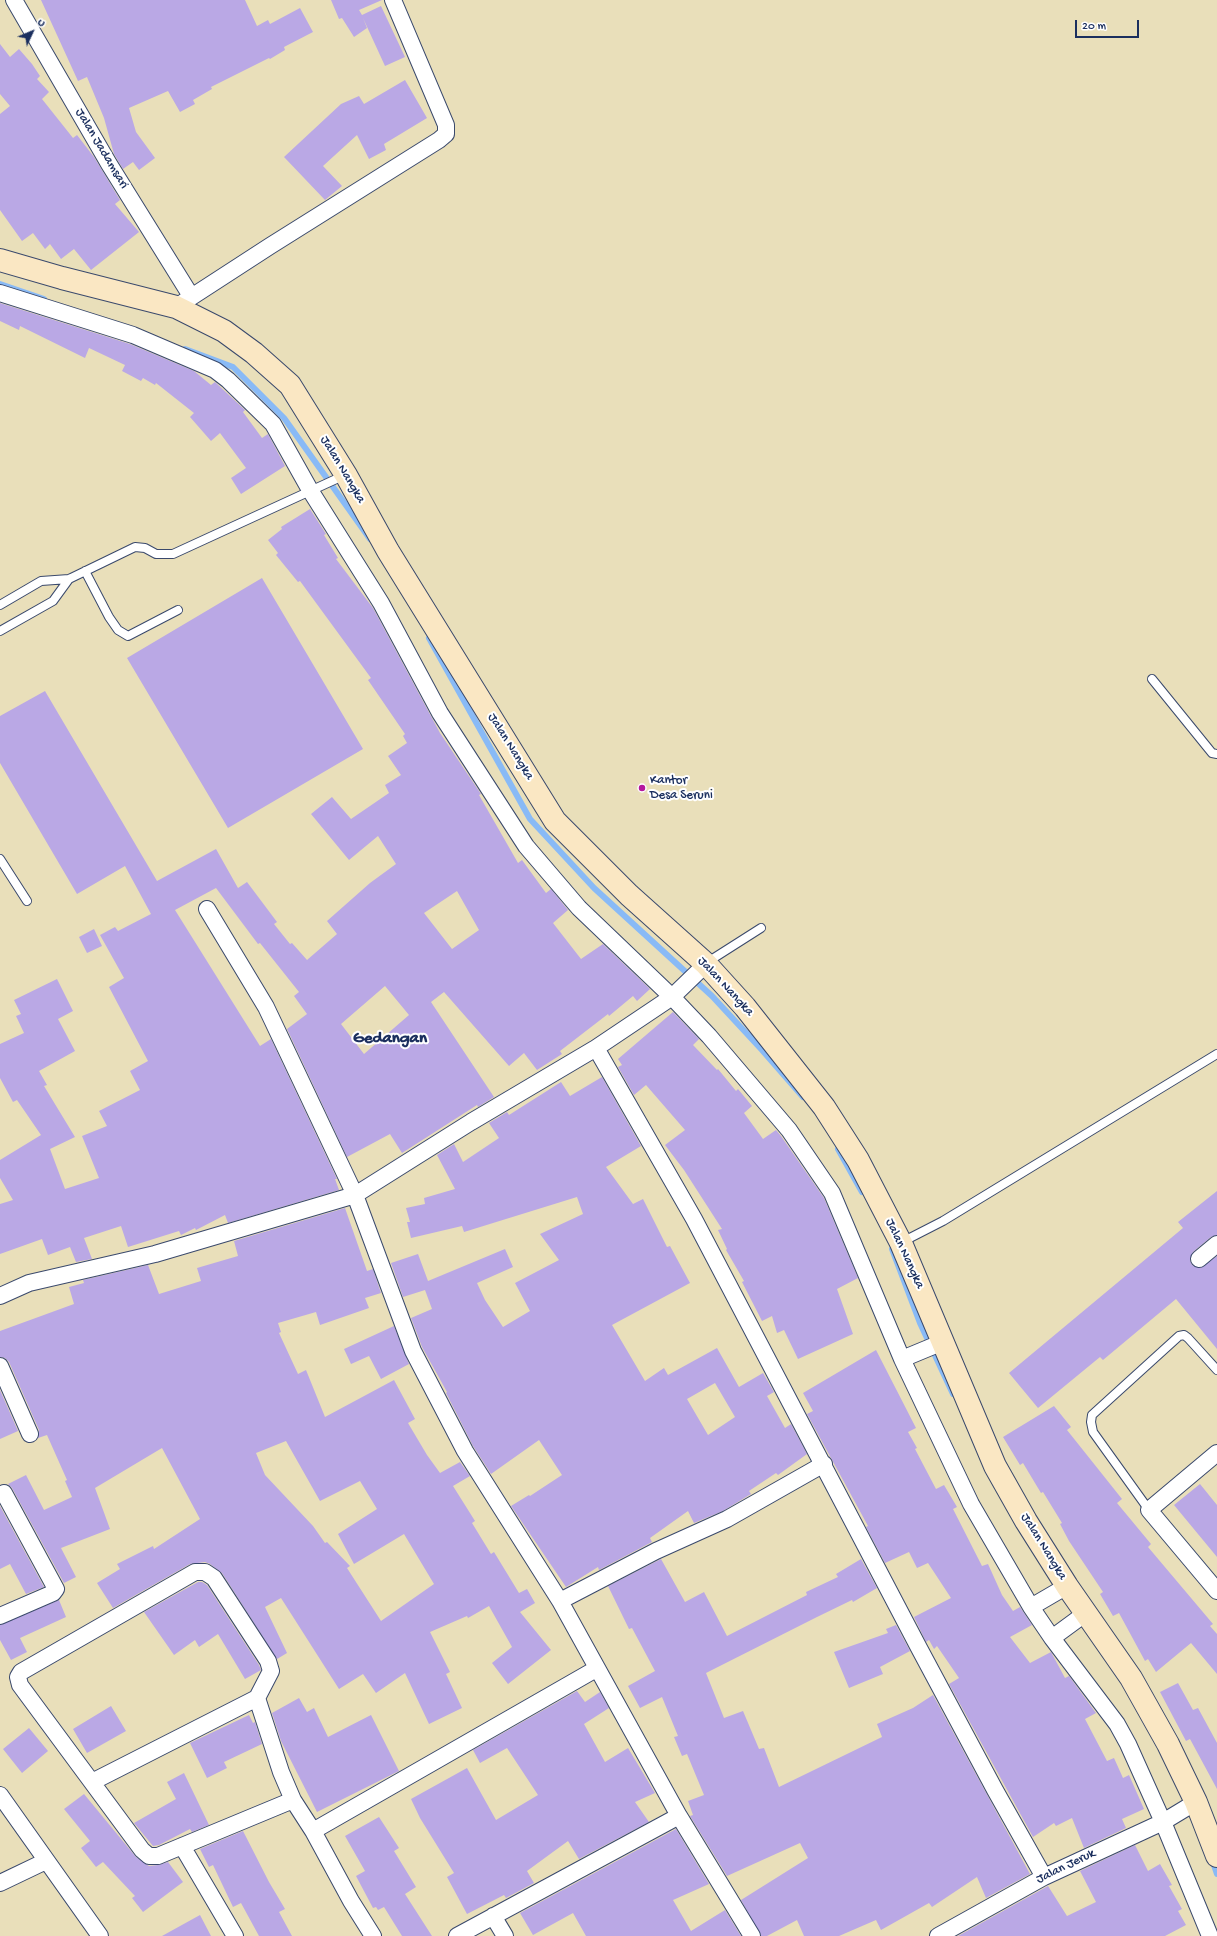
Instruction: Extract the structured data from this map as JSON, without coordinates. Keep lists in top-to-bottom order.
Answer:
{
  "streets": {
    "street": ["Jalan Jadamsari", "Jalan Nangka", "Jalan Jeruk"]
  },
  "crossings": [
    ["Jalan Jadamsari", "Jalan Nangka"],
    ["Jalan Nangka", "Jalan Jeruk"]
  ],
  "districts": ["Gedangan"],
  "places": ["Kantor Desa Seruni"],
  "scale_bar": "20 m",
  "north": "top right"
}
